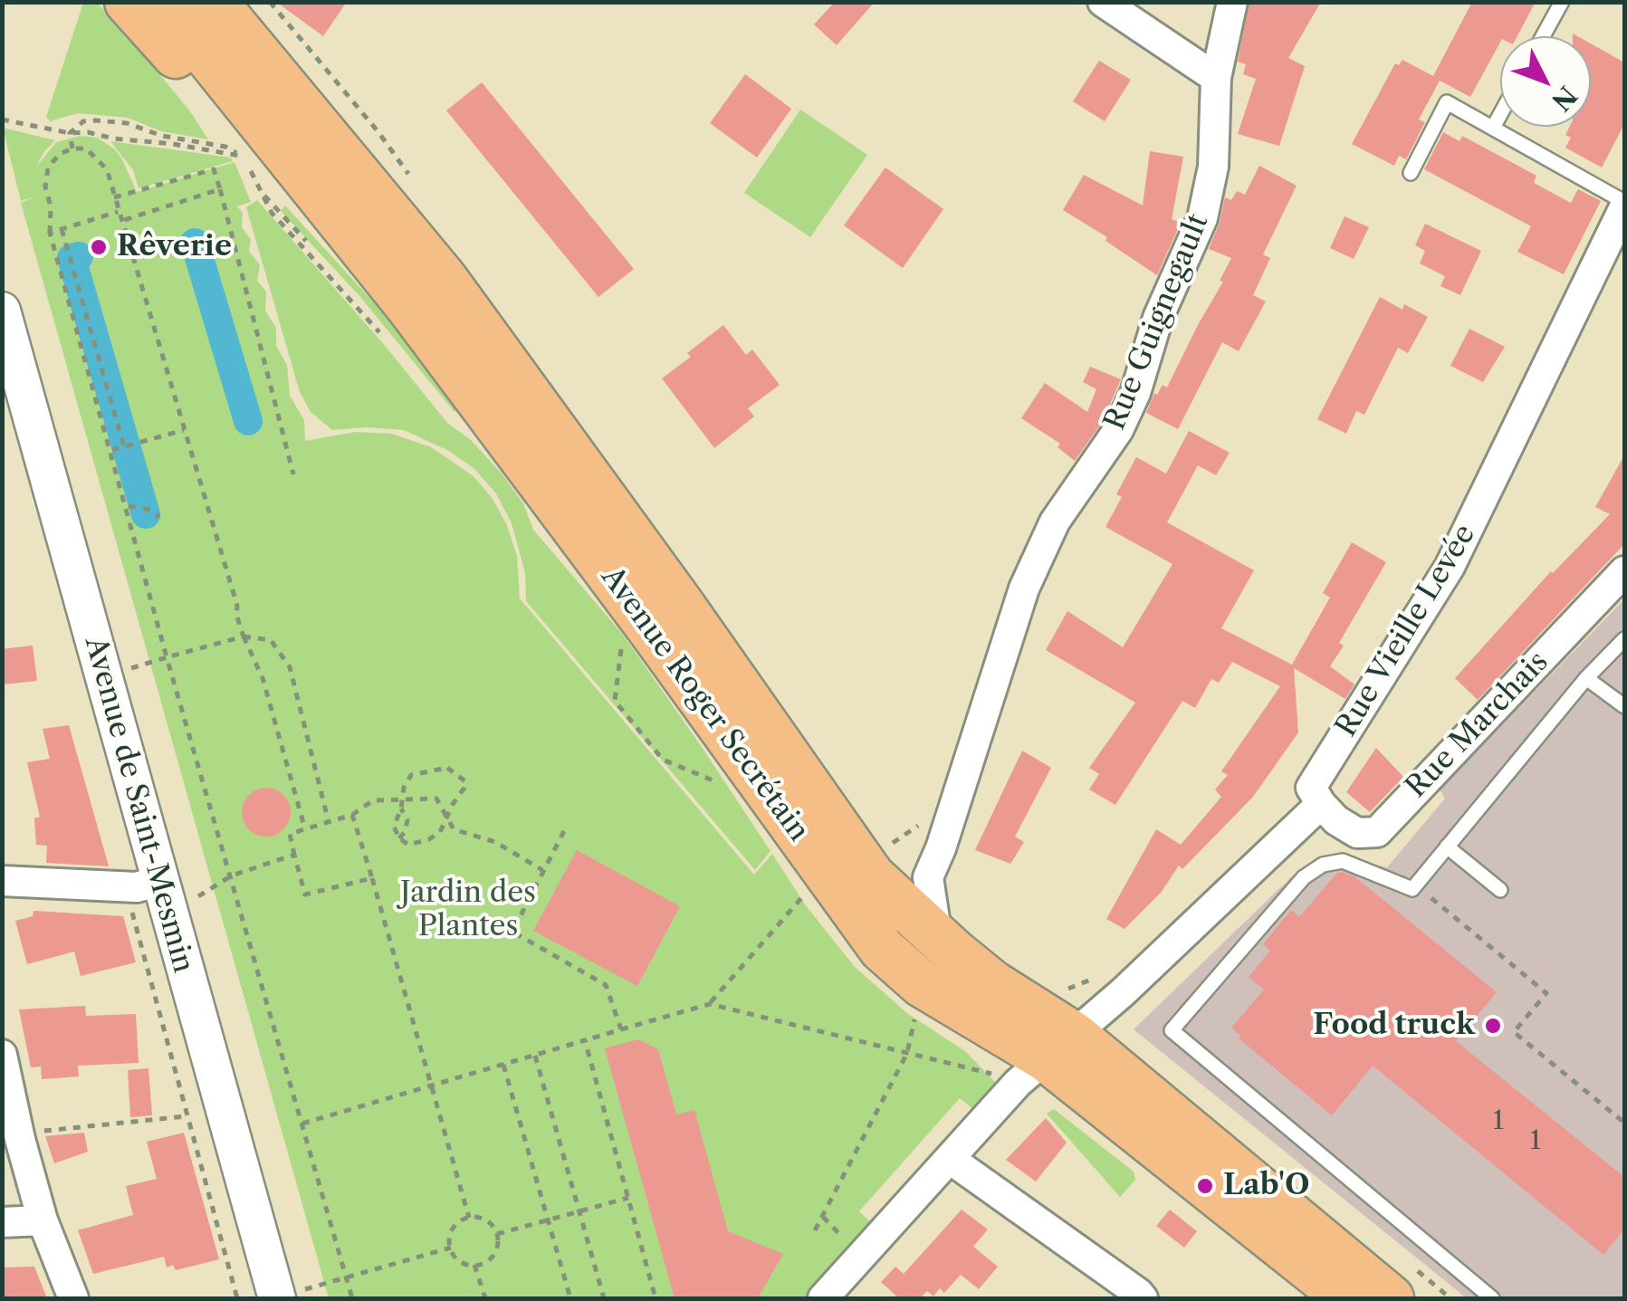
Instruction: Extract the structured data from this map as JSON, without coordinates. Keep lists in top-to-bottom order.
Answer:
{
  "streets": {
    "main road": ["Avenue Roger Secrétain"],
    "street": [
      "Rue Guignegault",
      "Rue Vieille Levée",
      "Rue Marchais",
      "Avenue de Saint-Mesmin"
    ]
  },
  "crossings": [
    ["Rue Vieille Levée", "Rue Marchais"]
  ],
  "parks": ["Jardin des Plantes"],
  "places": ["Rêverie", "Food truck", "Lab'O"],
  "house_numbers": ["1", "1"],
  "north": "bottom right"
}
